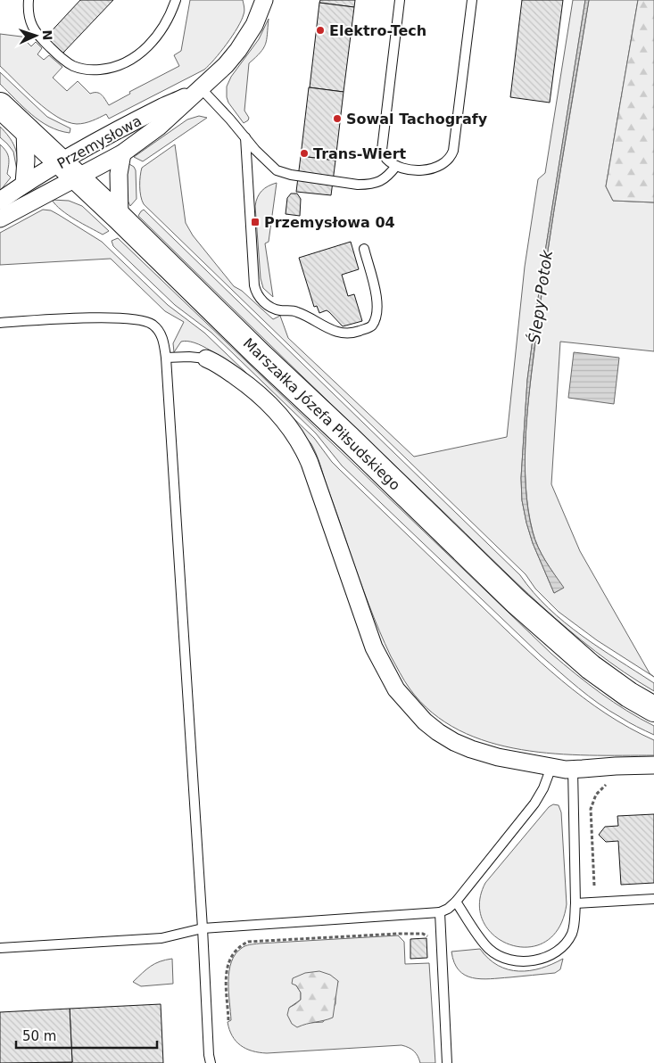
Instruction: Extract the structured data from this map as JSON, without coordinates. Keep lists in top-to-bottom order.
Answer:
{
  "streets": {
    "main road": ["Marszałka Józefa Piłsudskiego"],
    "street": ["Przemysłowa"]
  },
  "crossings": [
    ["Przemysłowa", "Marszałka Józefa Piłsudskiego"]
  ],
  "water": ["Ślepy Potok"],
  "places": {
    "other": ["Elektro-Tech", "Sowal Tachografy", "Trans-Wiert"],
    "transit": ["Przemysłowa 04"]
  },
  "scale_bar": "50 m",
  "north": "right"
}
